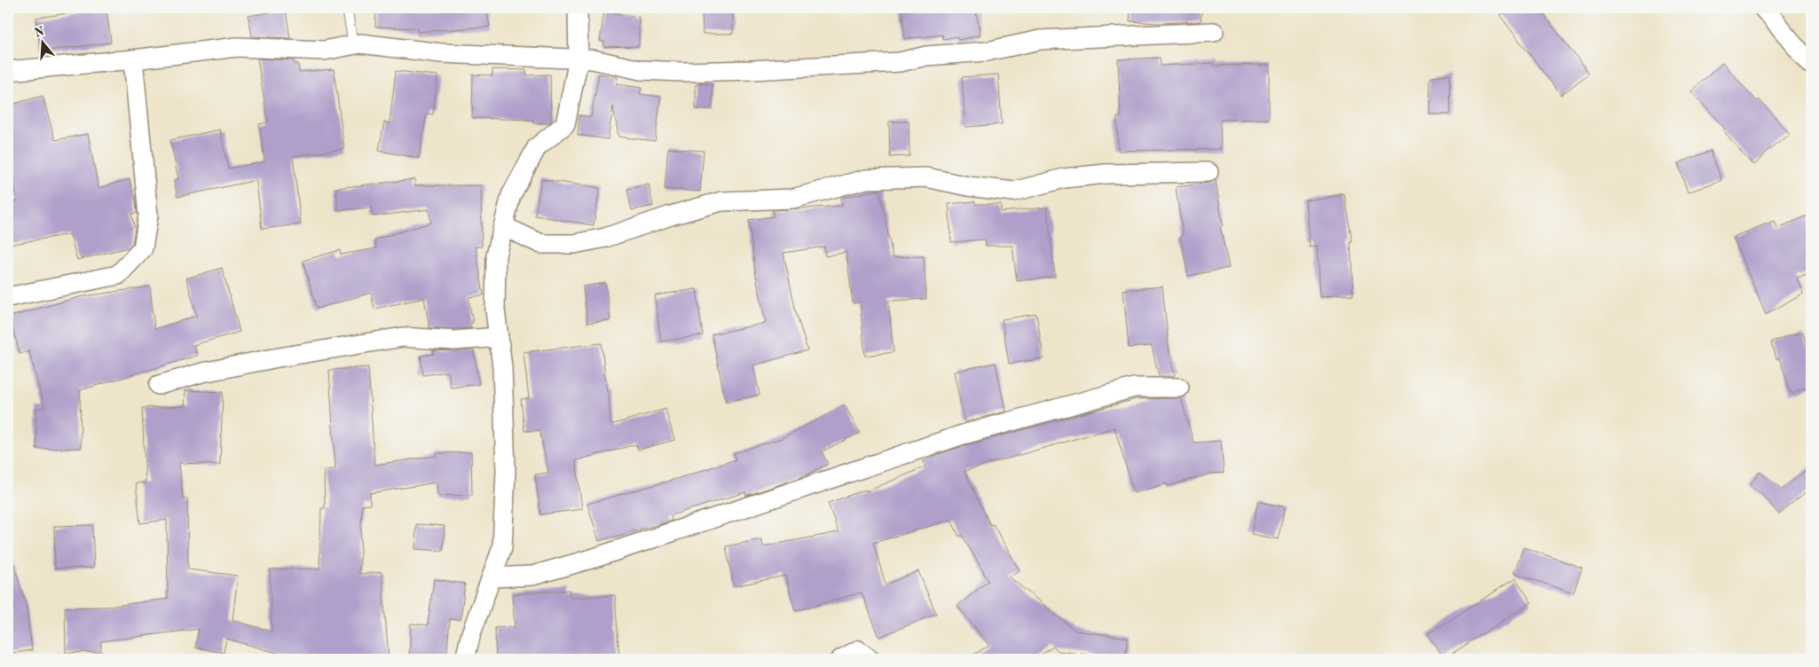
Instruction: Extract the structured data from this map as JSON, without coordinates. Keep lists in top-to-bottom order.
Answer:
{
  "north": "top"
}
